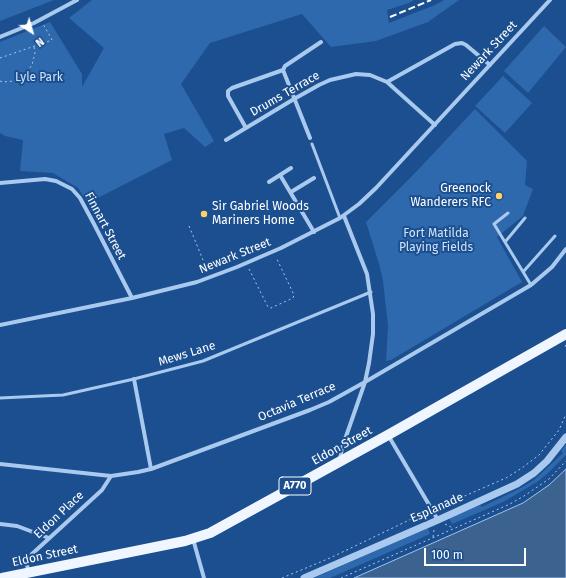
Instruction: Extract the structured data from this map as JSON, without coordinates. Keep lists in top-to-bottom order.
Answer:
{
  "streets": {
    "main road": ["Eldon Street", "A770"],
    "street": [
      "Newark Street",
      "Drums Terrace",
      "Finnart Street",
      "Octavia Terrace",
      "Esplanade",
      "Eldon Place"
    ],
    "lane": ["Mews Lane"]
  },
  "crossings": [
    ["Newark Street", "Drums Terrace"],
    ["Newark Street", "Finnart Street"],
    ["Octavia Terrace", "Eldon Place"],
    ["Eldon Street", "Eldon Place"]
  ],
  "parks": ["Lyle Park", "Fort Matilda Playing Fields"],
  "places": ["Greenock Wanderers RFC", "Sir Gabriel Woods Mariners Home"],
  "scale_bar": "100 m",
  "north": "bottom right"
}
